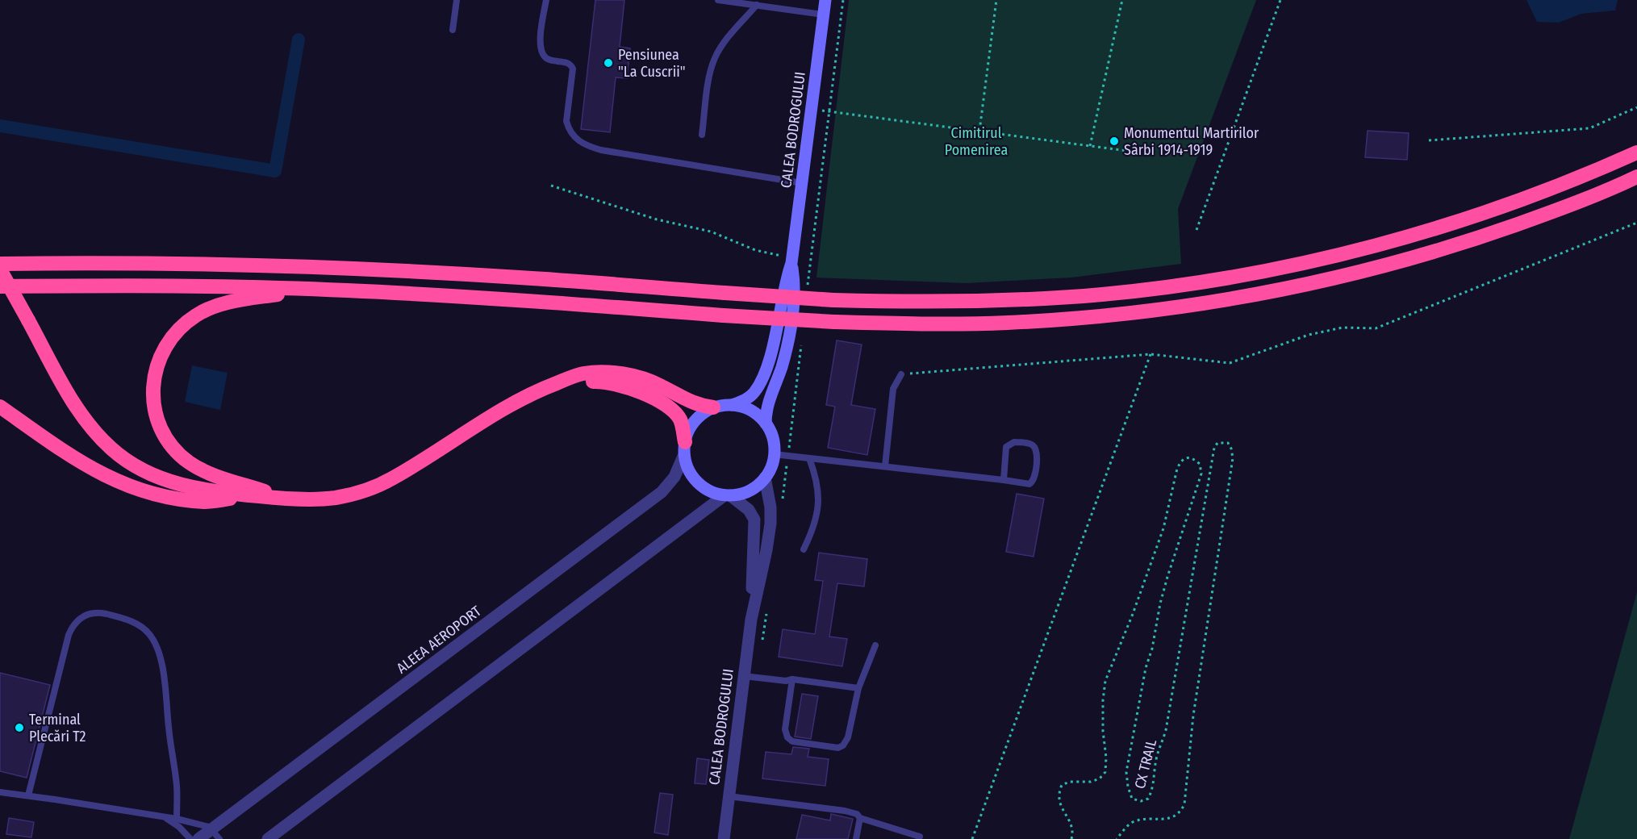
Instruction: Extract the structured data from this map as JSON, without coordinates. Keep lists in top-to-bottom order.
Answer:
{
  "streets": {
    "main road": ["CALEA BODROGULUI"],
    "street": ["ALEEA AEROPORT"],
    "path": ["CX TRAIL"]
  },
  "crossings": [
    ["CALEA BODROGULUI", "ALEEA AEROPORT"]
  ],
  "parks": ["Cimitirul Pomenirea"],
  "places": ["Pensiunea \"La Cuscrii\"", "Monumentul Martirilor Sârbi 1914-1919", "Terminal Plecări T2"]
}
